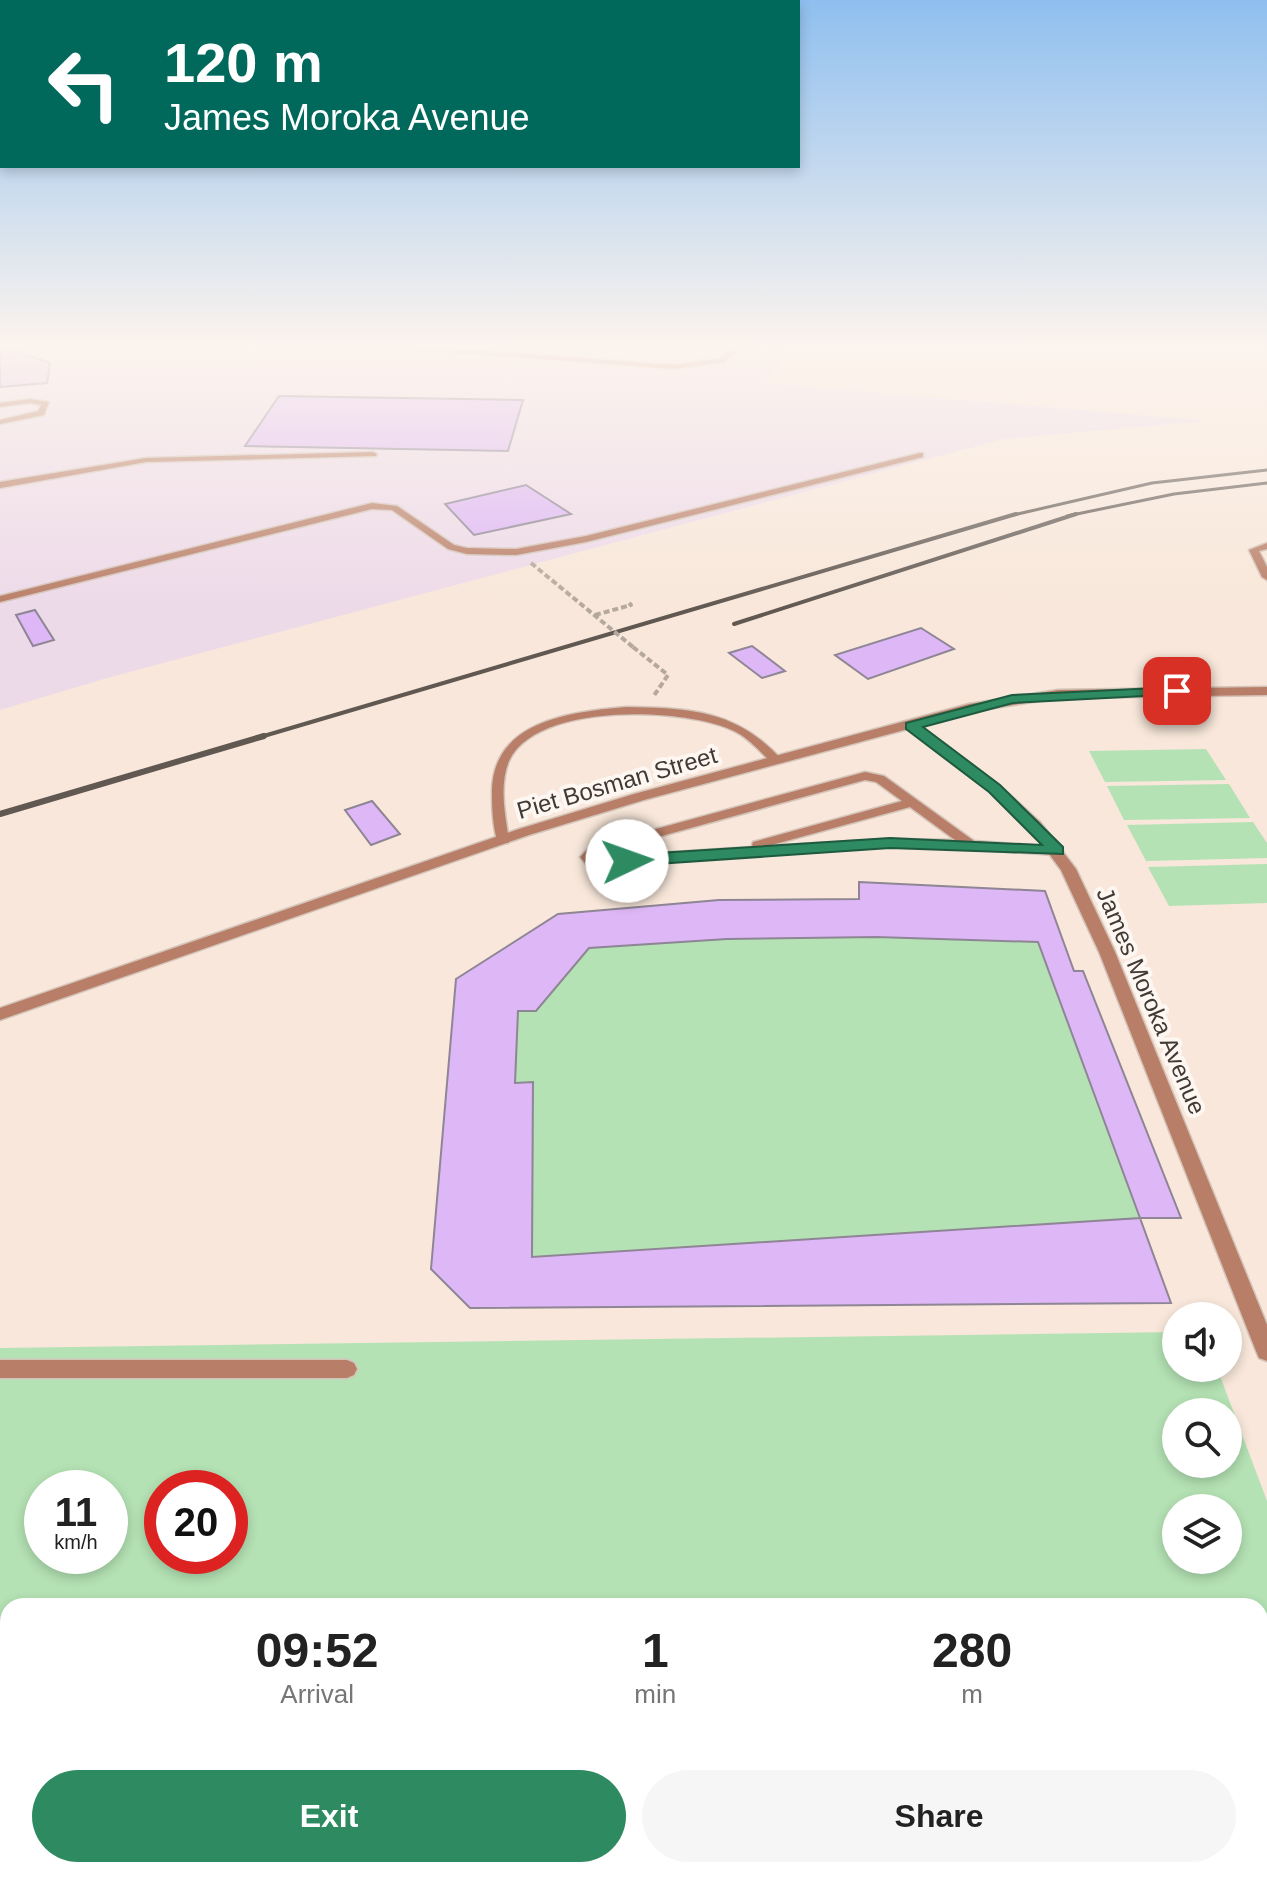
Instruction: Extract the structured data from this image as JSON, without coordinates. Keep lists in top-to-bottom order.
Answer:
{
  "streets": {
    "street": ["Piet Bosman Street", "James Moroka Avenue"]
  },
  "crossings": [
    ["Piet Bosman Street", "James Moroka Avenue"]
  ],
  "page": {
    "turn": ["120 m", "James Moroka Avenue"],
    "speed": "11 km/h",
    "limit": "20",
    "eta": [
      "09:52",
      "Arrival",
      "1",
      "min",
      "280",
      "m"
    ],
    "buttons": ["Exit", "Share"]
  }
}
